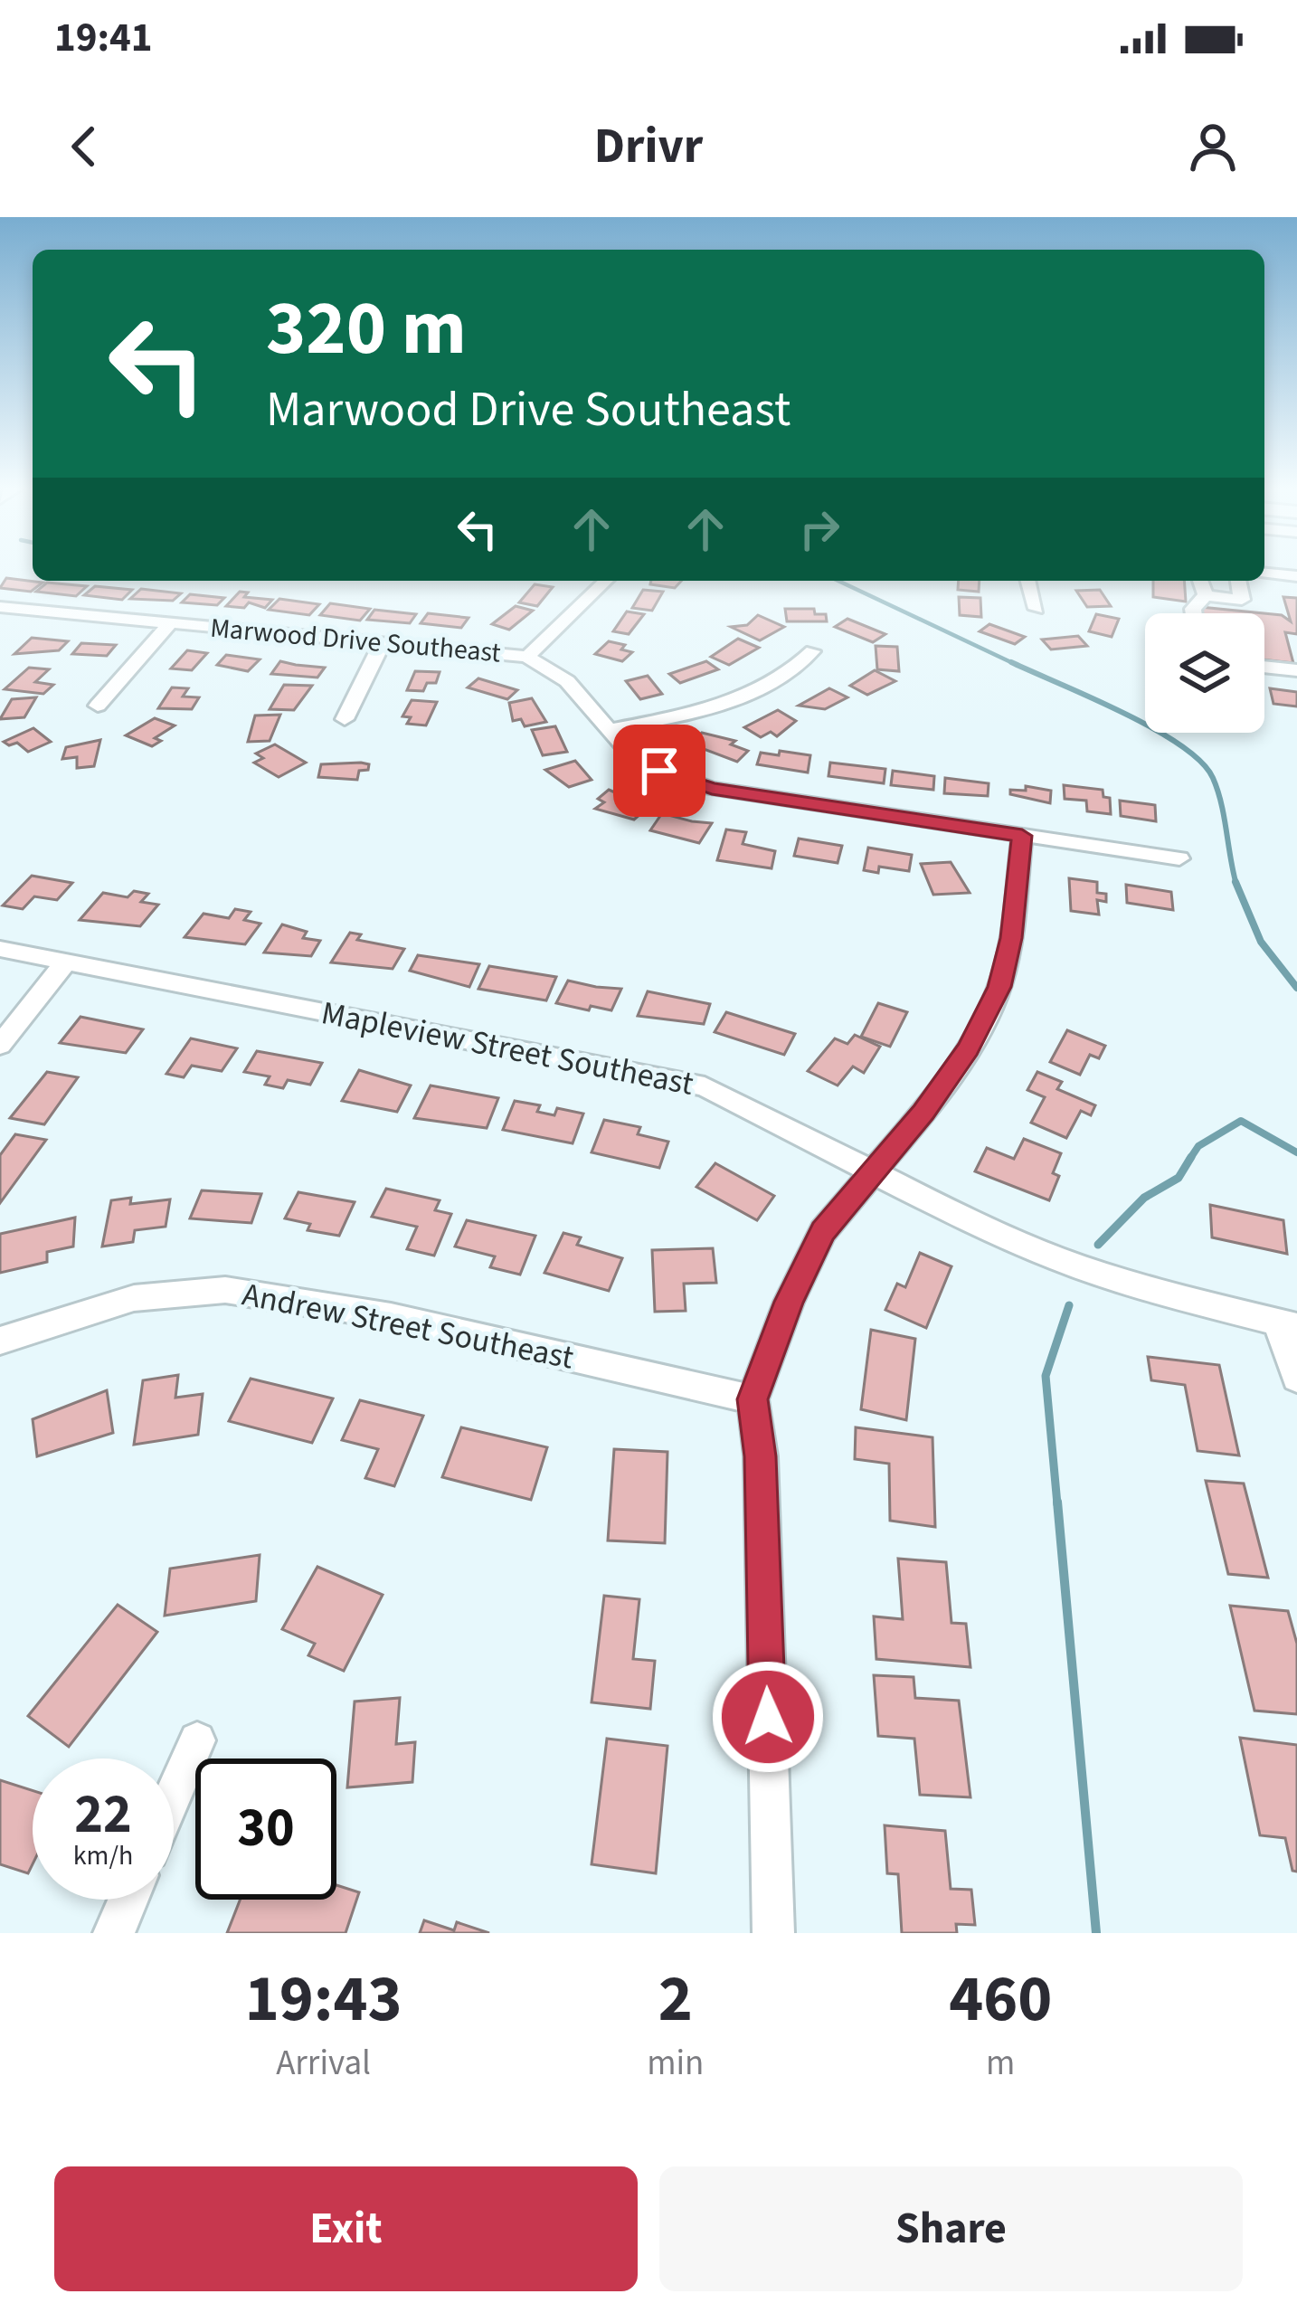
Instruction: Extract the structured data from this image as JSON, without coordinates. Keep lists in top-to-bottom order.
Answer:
{
  "streets": {
    "street": ["Marwood Drive Southeast", "Mapleview Street Southeast", "Andrew Street Southeast"]
  },
  "page": {
    "status": "19:41",
    "header": "Drivr",
    "turn": ["320 m", "Marwood Drive Southeast"],
    "speed": "22 km/h",
    "limit": "30",
    "eta": [
      "19:43",
      "Arrival",
      "2",
      "min",
      "460",
      "m"
    ],
    "buttons": ["Exit", "Share"]
  }
}
